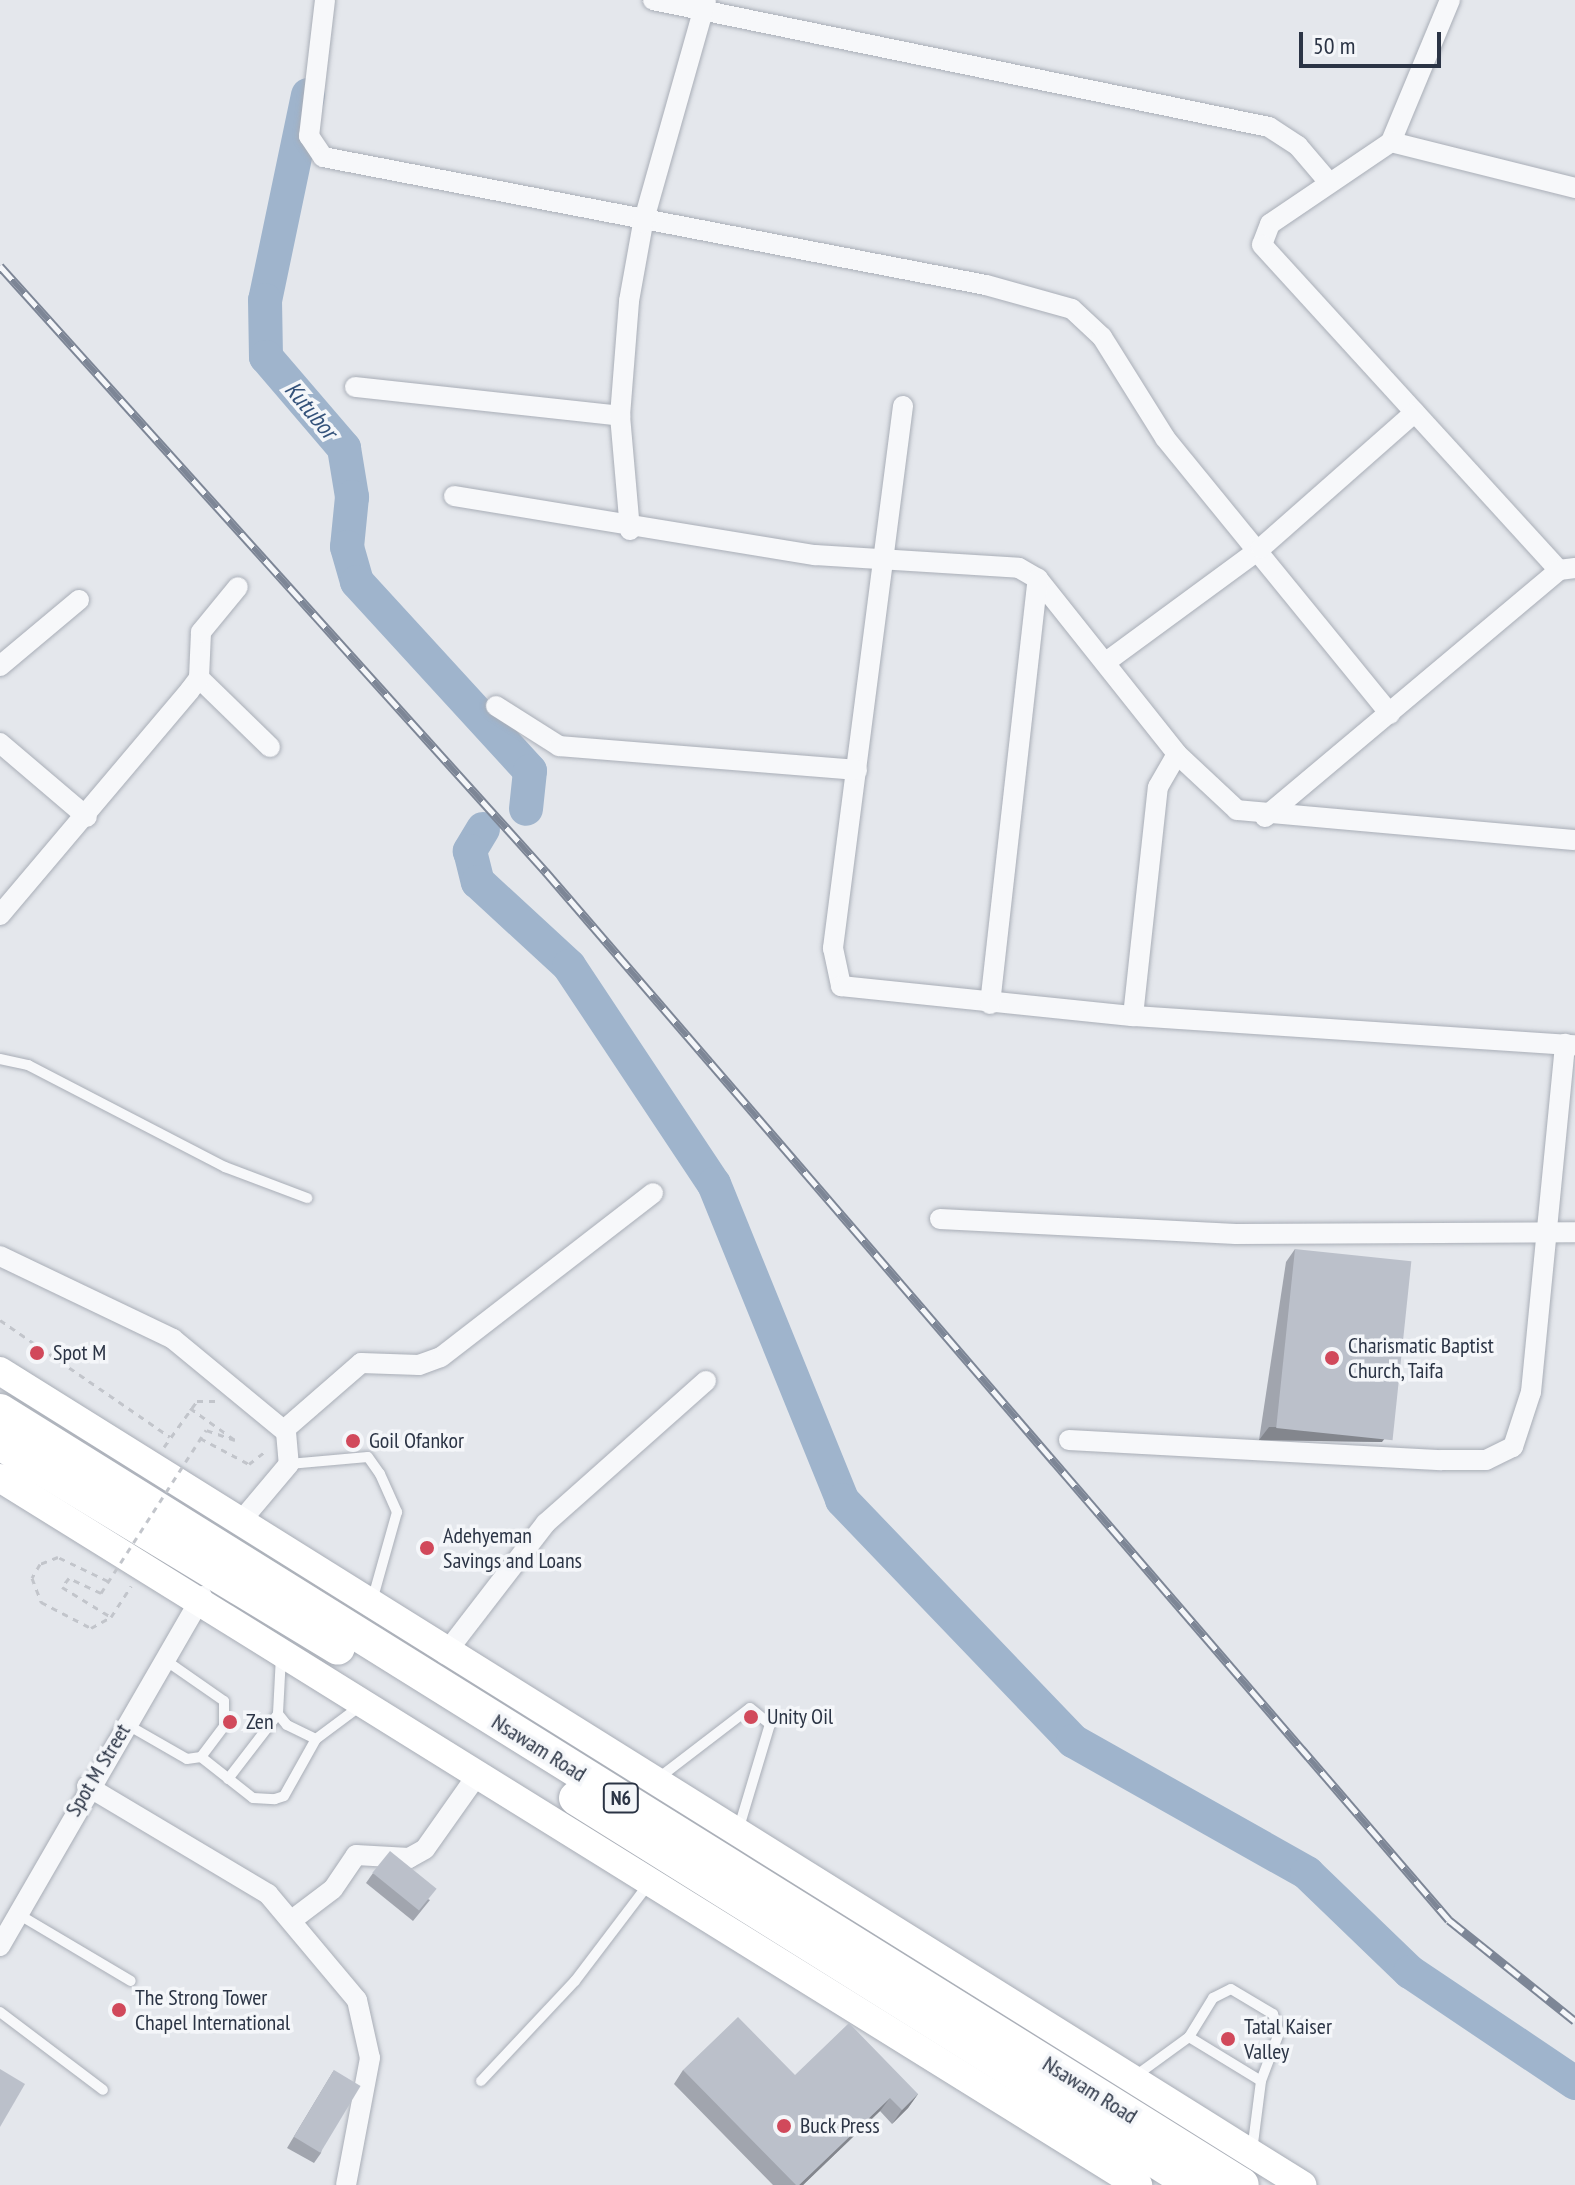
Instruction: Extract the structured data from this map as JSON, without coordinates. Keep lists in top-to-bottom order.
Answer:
{
  "streets": {
    "highway": ["Nsawam Road", "N6"],
    "street": ["Spot M Street"]
  },
  "water": ["Kutubor"],
  "places": [
    "Spot M",
    "Charismatic Baptist Church, Taifa",
    "Goil Ofankor",
    "Adehyeman Savings and Loans",
    "Unity Oil",
    "Zen",
    "The Strong Tower Chapel International",
    "Tatal Kaiser Valley",
    "Buck Press"
  ],
  "scale_bar": "50 m"
}
